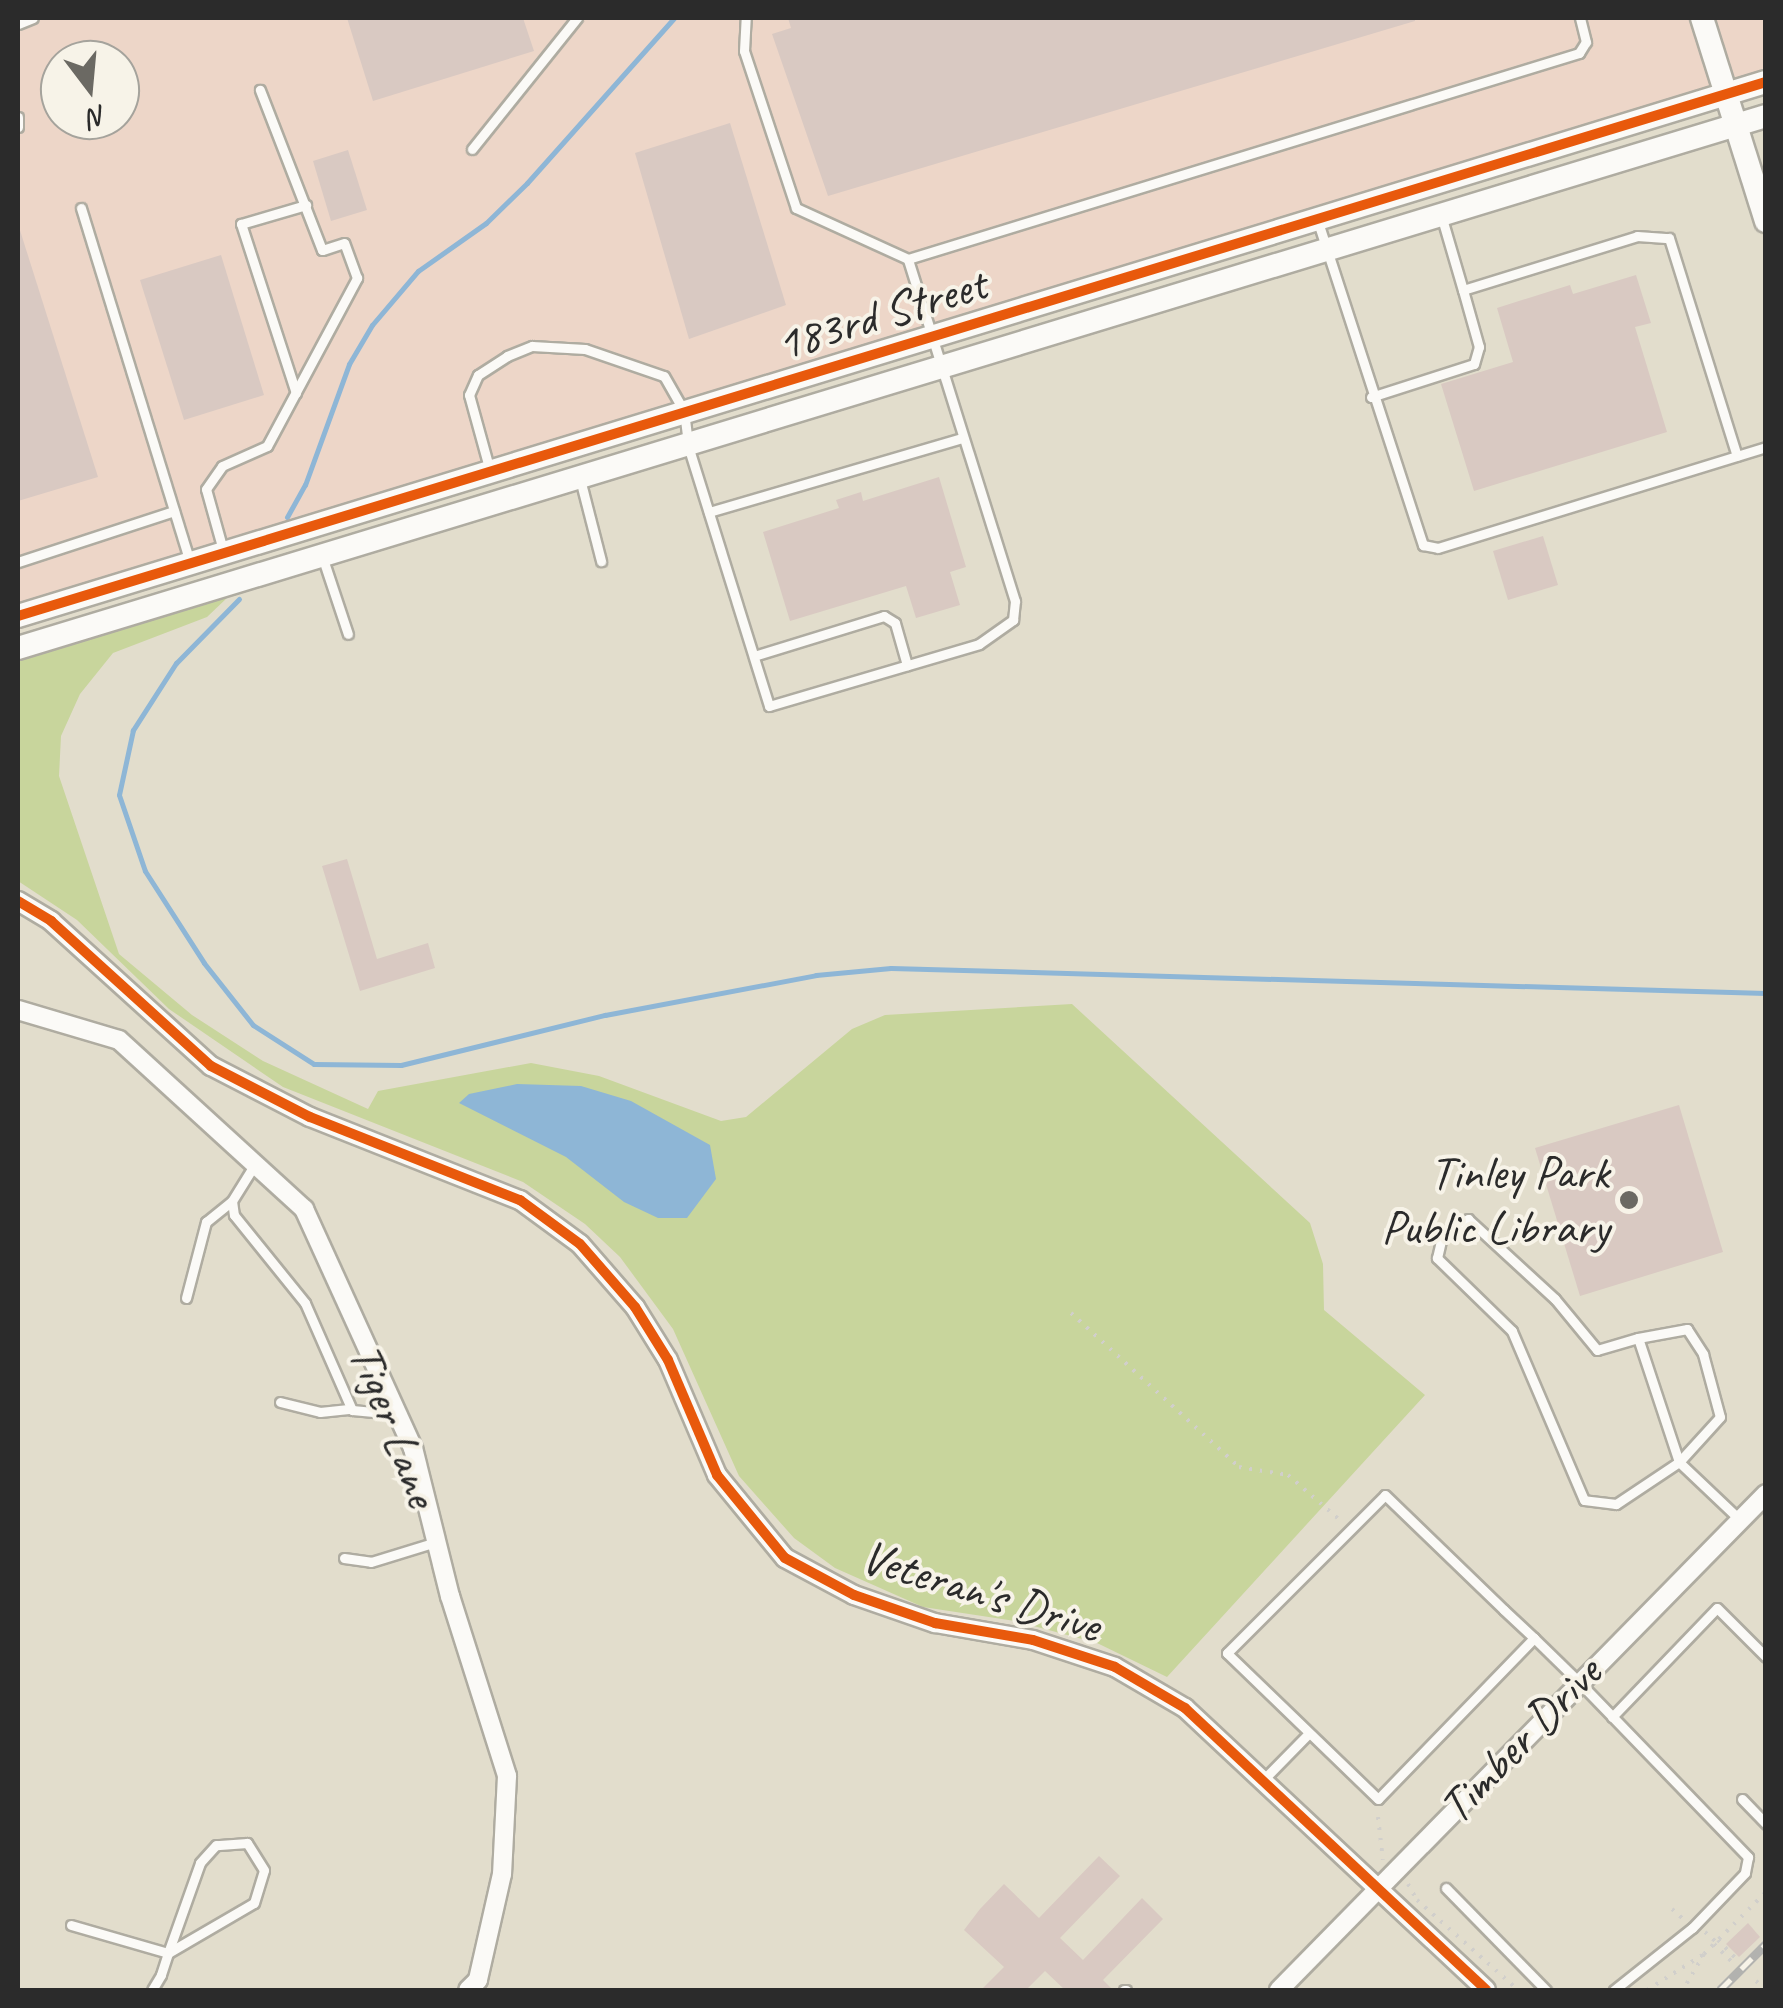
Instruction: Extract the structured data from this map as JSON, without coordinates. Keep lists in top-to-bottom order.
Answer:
{
  "streets": {
    "street": [
      "183rd Street",
      "Tiger Lane",
      "Veteran's Drive",
      "Timber Drive"
    ]
  },
  "crossings": [
    ["Veteran's Drive", "Timber Drive"]
  ],
  "places": ["Tinley Park Public Library"],
  "north": "bottom"
}
